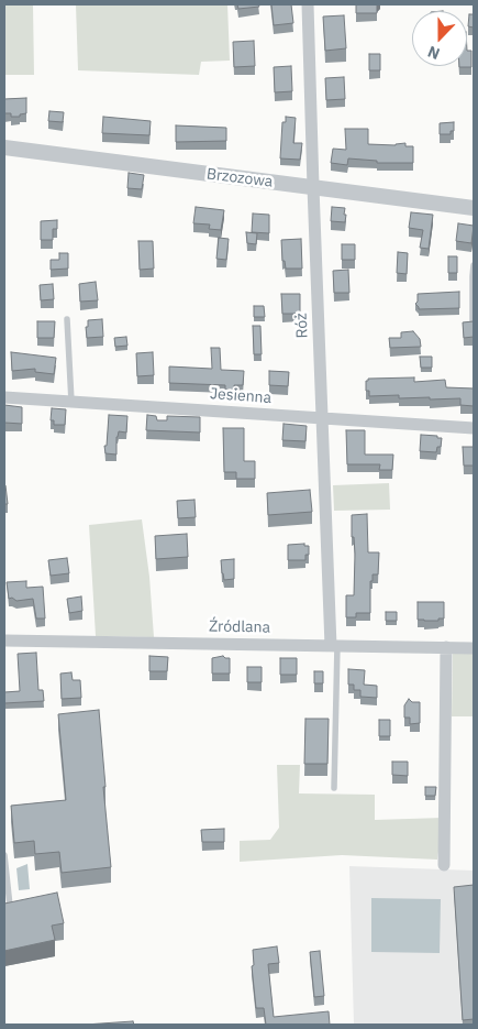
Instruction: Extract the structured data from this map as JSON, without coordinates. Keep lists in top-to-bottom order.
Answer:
{
  "streets": {
    "street": [
      "Brzozowa",
      "Róż",
      "Jesienna",
      "Źródlana"
    ]
  },
  "crossings": [
    ["Brzozowa", "Róż"],
    ["Róż", "Jesienna"],
    ["Róż", "Źródlana"]
  ],
  "north": "bottom"
}
